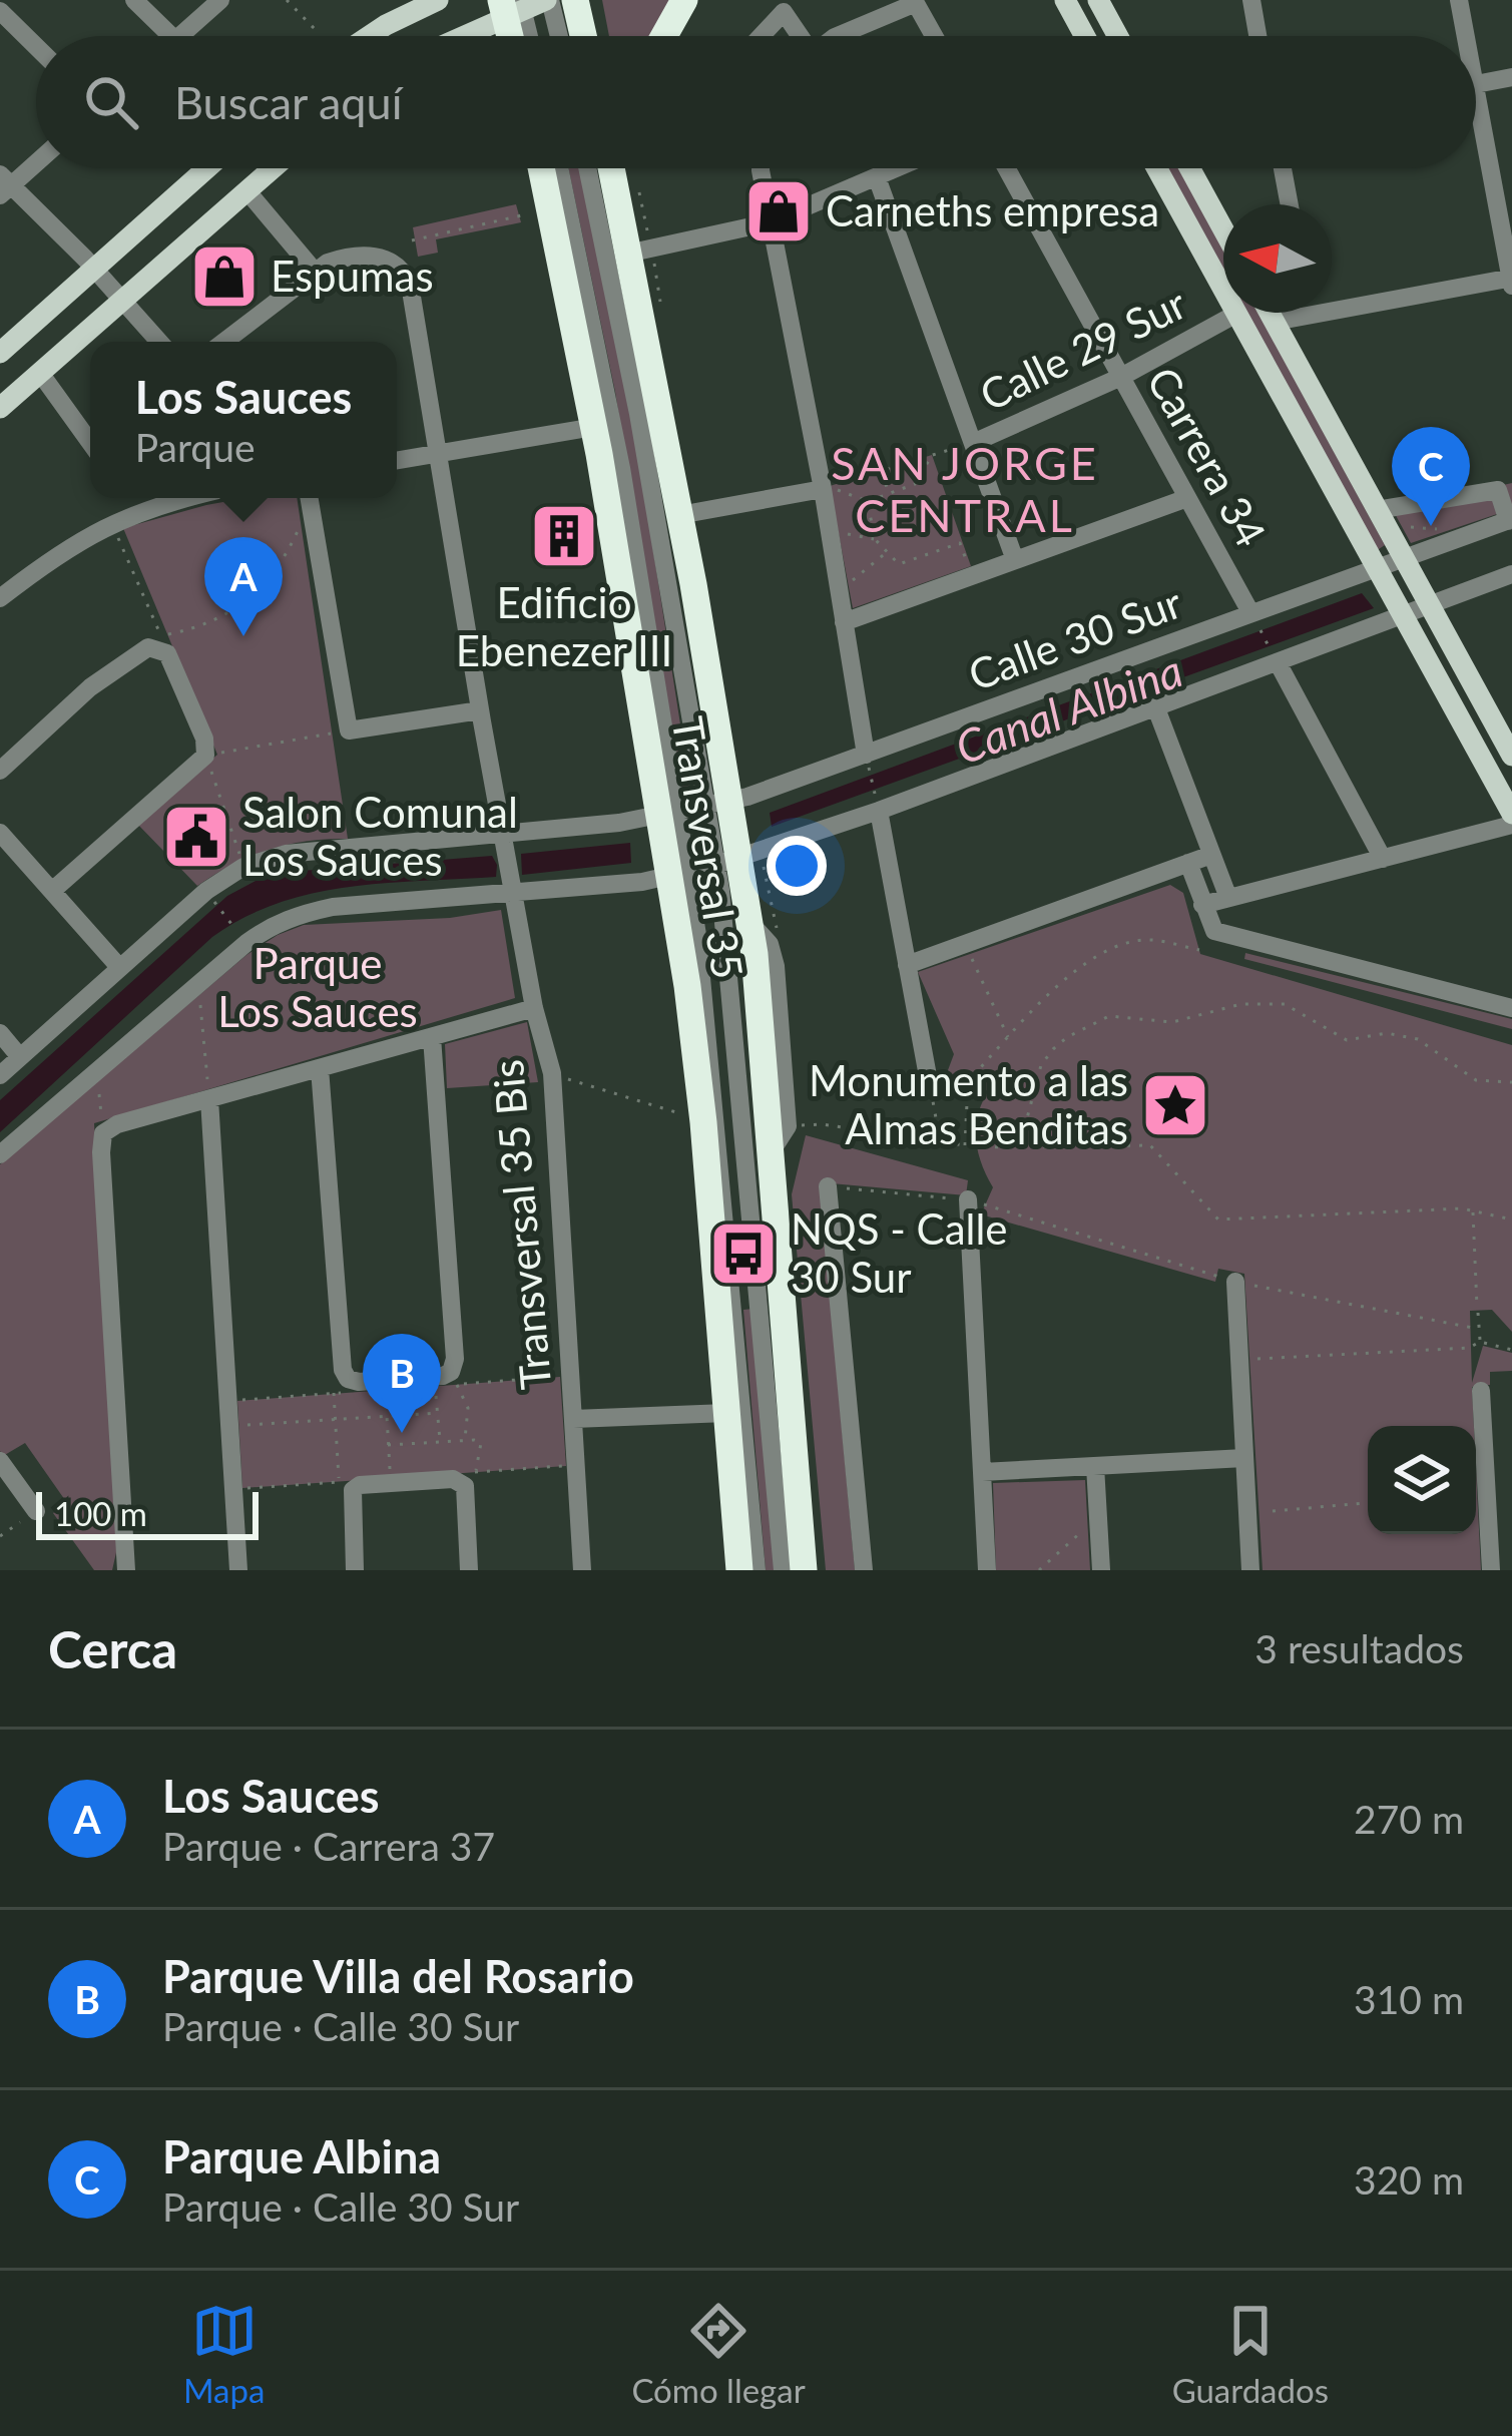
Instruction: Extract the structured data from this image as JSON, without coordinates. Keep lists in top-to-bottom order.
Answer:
{
  "streets": {
    "highway": ["Transversal 35"],
    "street": [
      "Calle 29 Sur",
      "Carrera 34",
      "Calle 30 Sur",
      "Transversal 35 Bis"
    ]
  },
  "crossings": [
    ["Calle 29 Sur", "Carrera 34"],
    ["Carrera 34", "Calle 30 Sur"],
    ["Calle 30 Sur", "Transversal 35"],
    ["Calle 30 Sur", "Transversal 35 Bis"]
  ],
  "districts": ["SAN JORGE CENTRAL"],
  "water": ["Canal Albina"],
  "parks": ["Parque Los Sauces"],
  "places": {
    "shop": ["Carneths empresa", "Espumas"],
    "building": ["Edificio Ebenezer III"],
    "public building": ["Salon Comunal Los Sauces"],
    "place": ["Monumento a las Almas Benditas"],
    "bus stop": ["NQS - Calle 30 Sur"]
  },
  "scale_bar": "100 m",
  "north": "left",
  "page": {
    "search": "Buscar aquí",
    "popup": ["Los Sauces", "Parque"],
    "pins": ["C", "A", "B"],
    "scale": "100 m",
    "heading": ["Cerca", "3 resultados"],
    "list": [
      {
        "mark": "A",
        "name": "Los Sauces",
        "note": "Parque · Carrera 37",
        "value": "270 m"
      },
      {
        "mark": "B",
        "name": "Parque Villa del Rosario",
        "note": "Parque · Calle 30 Sur",
        "value": "310 m"
      },
      {
        "mark": "C",
        "name": "Parque Albina",
        "note": "Parque · Calle 30 Sur",
        "value": "320 m"
      }
    ],
    "nav": ["Mapa", "Cómo llegar", "Guardados"]
  }
}
